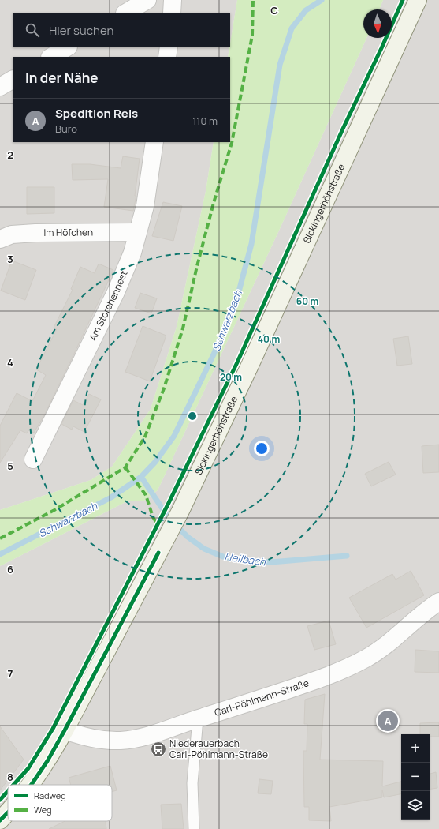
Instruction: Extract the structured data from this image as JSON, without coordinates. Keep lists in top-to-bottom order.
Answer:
{
  "streets": {
    "main road": ["Sickingerhöhstraße"],
    "street": ["Im Höfchen", "Am Storchennest", "Carl-Pöhlmann-Straße"]
  },
  "crossings": [
    ["Sickingerhöhstraße", "Carl-Pöhlmann-Straße"],
    ["Im Höfchen", "Am Storchennest"]
  ],
  "water": ["Schwarzbach", "Heilbach"],
  "places": {
    "bus stop": ["Niederauerbach Carl-Pöhlmann-Straße"]
  },
  "legend": ["Radweg", "Weg"],
  "north": "bottom",
  "page": {
    "search": "Hier suchen",
    "heading": "In der Nähe",
    "list": [
      {
        "mark": "A",
        "name": "Spedition Reis",
        "note": "Büro",
        "value": "110 m"
      }
    ],
    "pins": "A",
    "map_buttons": ["+", "−"]
  },
  "grid": {
    "columns": ["C"],
    "rows": [
      "2",
      "3",
      "4",
      "5",
      "6",
      "7",
      "8"
    ]
  },
  "rings": ["60 m", "40 m", "20 m"]
}
